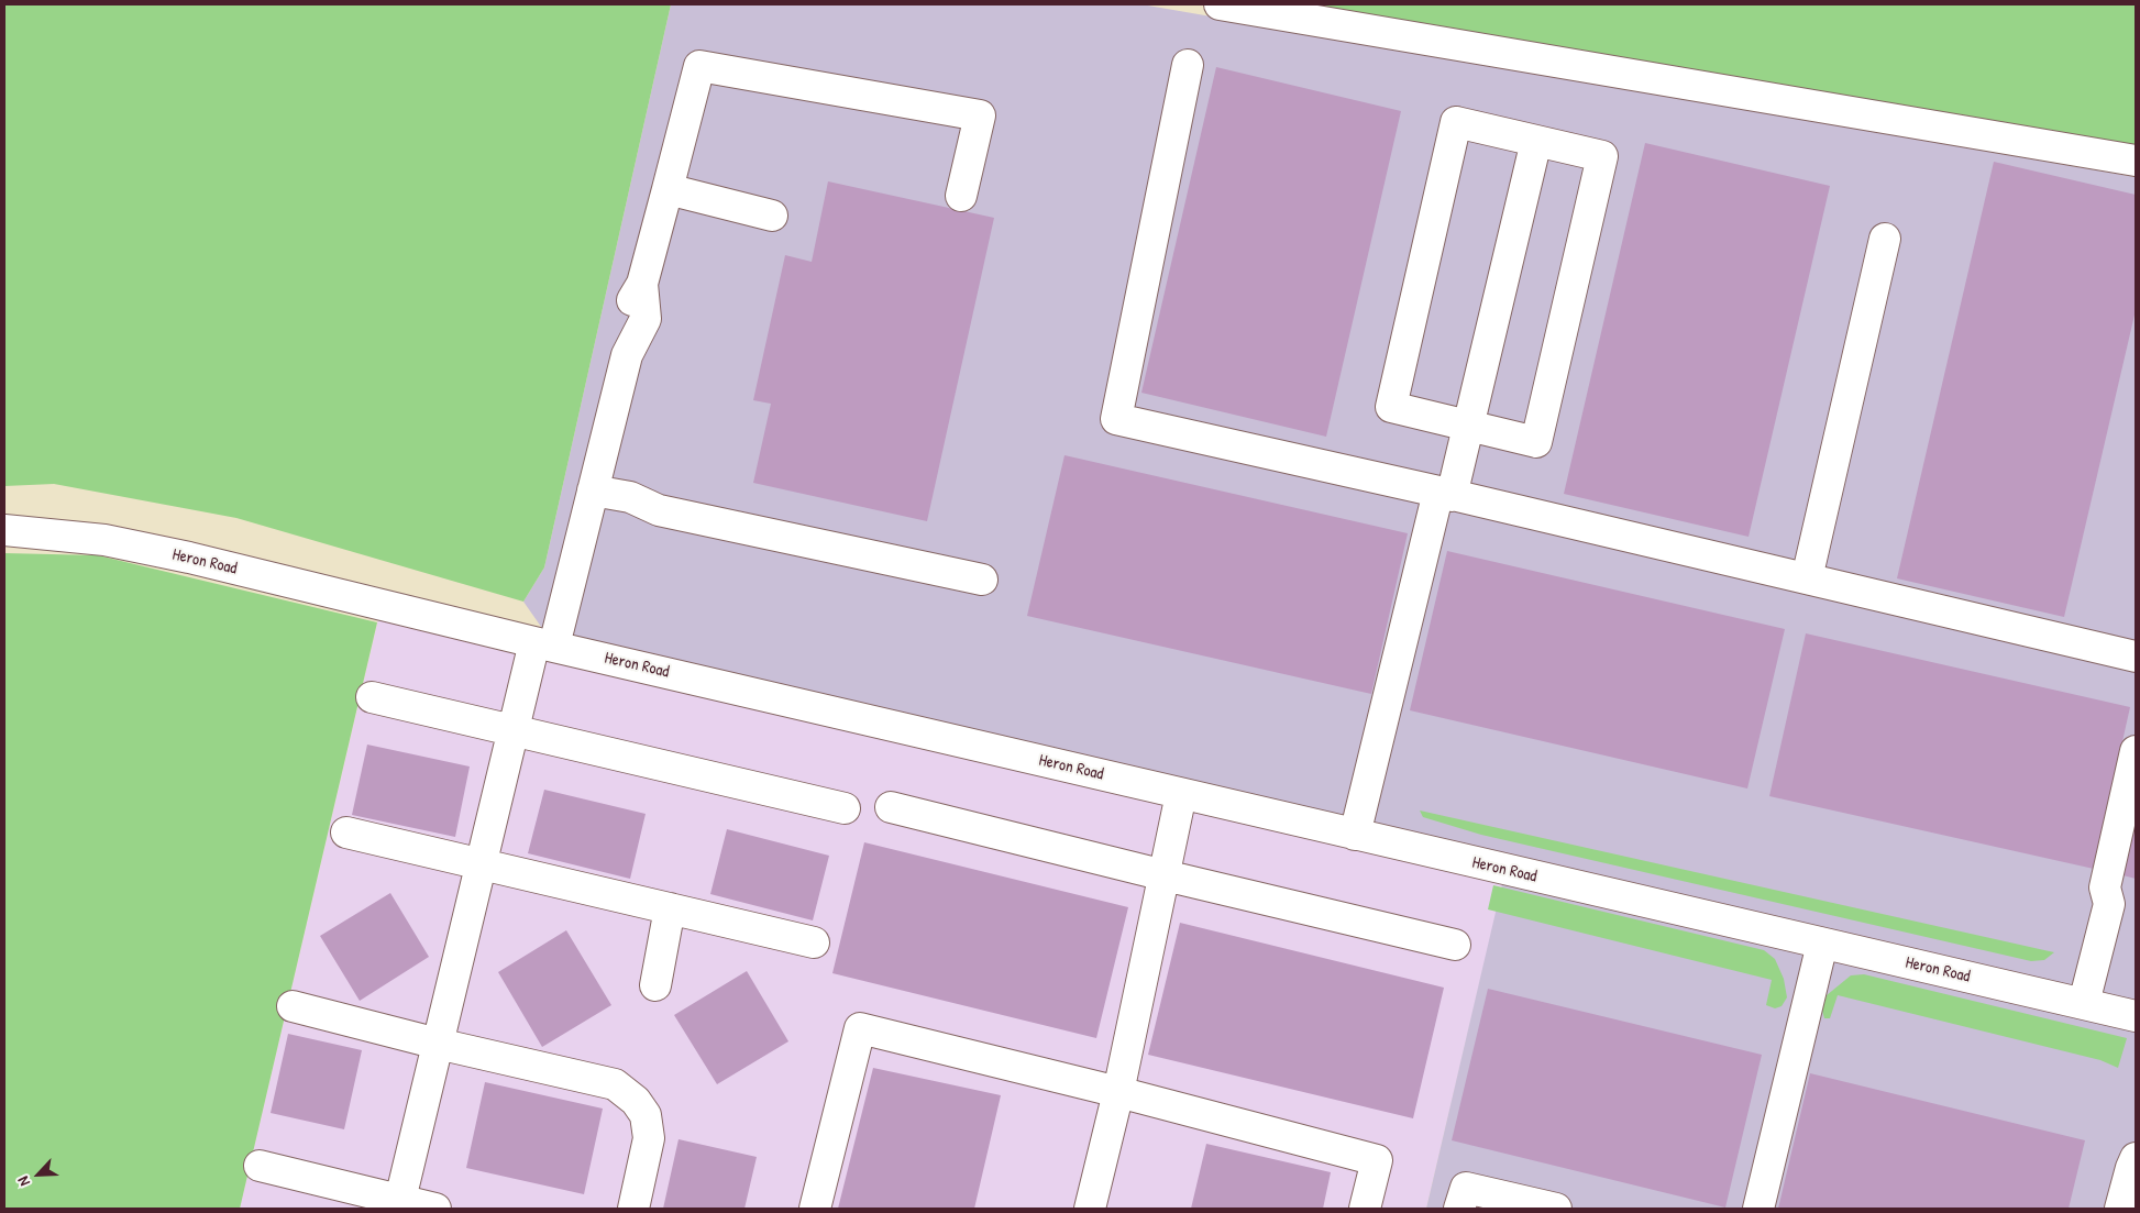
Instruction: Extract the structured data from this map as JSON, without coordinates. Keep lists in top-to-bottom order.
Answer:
{
  "streets": {
    "street": ["Heron Road"]
  },
  "north": "bottom left"
}
